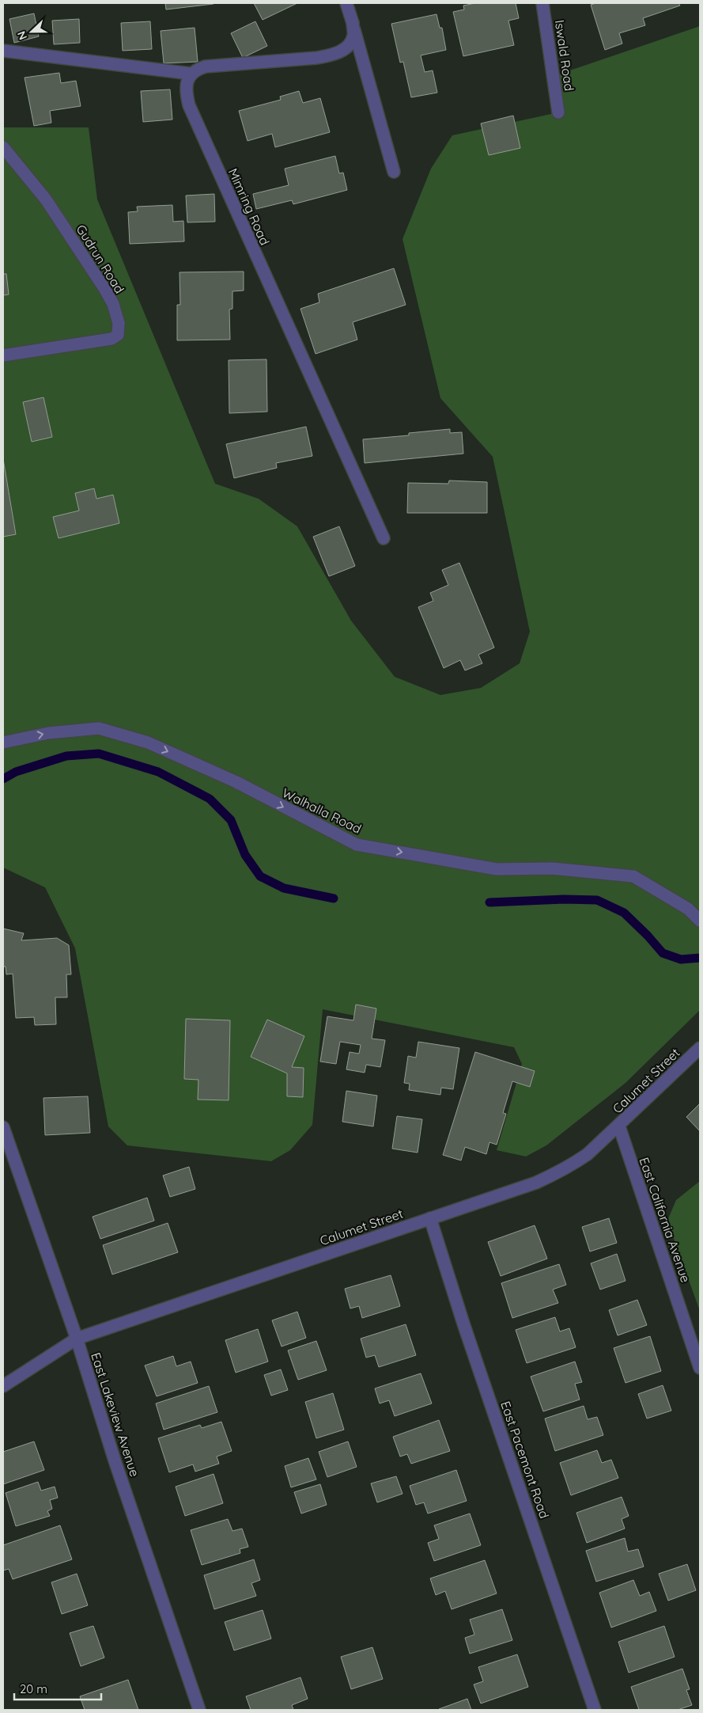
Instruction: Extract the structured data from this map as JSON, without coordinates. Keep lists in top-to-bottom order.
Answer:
{
  "streets": {
    "street": [
      "Iswald Road",
      "Mimring Road",
      "Gudrun Road",
      "Walhalla Road",
      "Calumet Street",
      "East California Avenue",
      "East Lakeview Avenue",
      "East Pacemont Road"
    ]
  },
  "crossings": [
    ["Calumet Street", "East California Avenue"],
    ["Calumet Street", "East Lakeview Avenue"],
    ["Calumet Street", "East Pacemont Road"]
  ],
  "one_way": ["Walhalla Road"],
  "scale_bar": "20 m",
  "north": "left"
}
